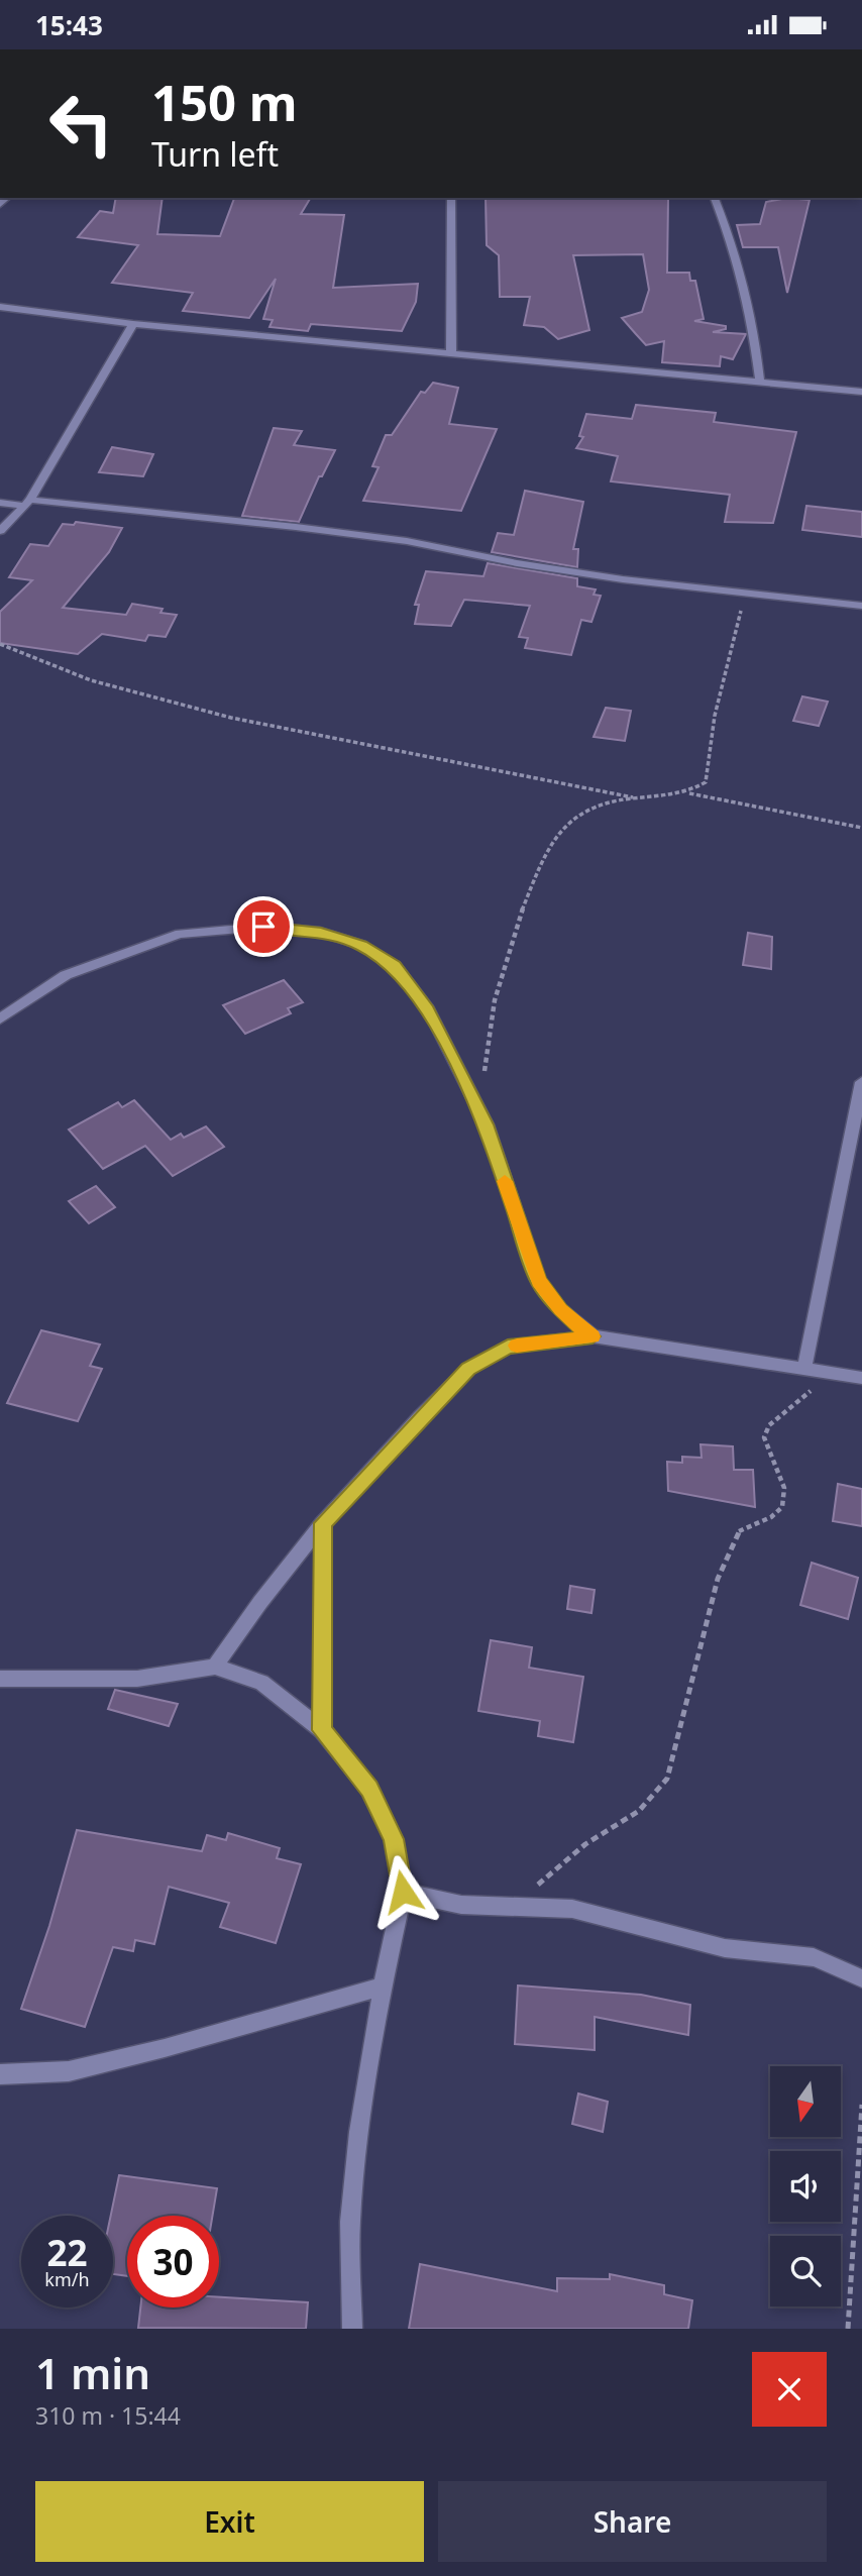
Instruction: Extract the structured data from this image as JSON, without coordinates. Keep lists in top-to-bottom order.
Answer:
{
  "north": "bottom",
  "page": {
    "status": "15:43",
    "turn": ["150 m", "Turn left"],
    "speed": "22 km/h",
    "limit": "30",
    "heading": ["1 min", "310 m · 15:44"],
    "buttons": ["Exit", "Share"]
  }
}
